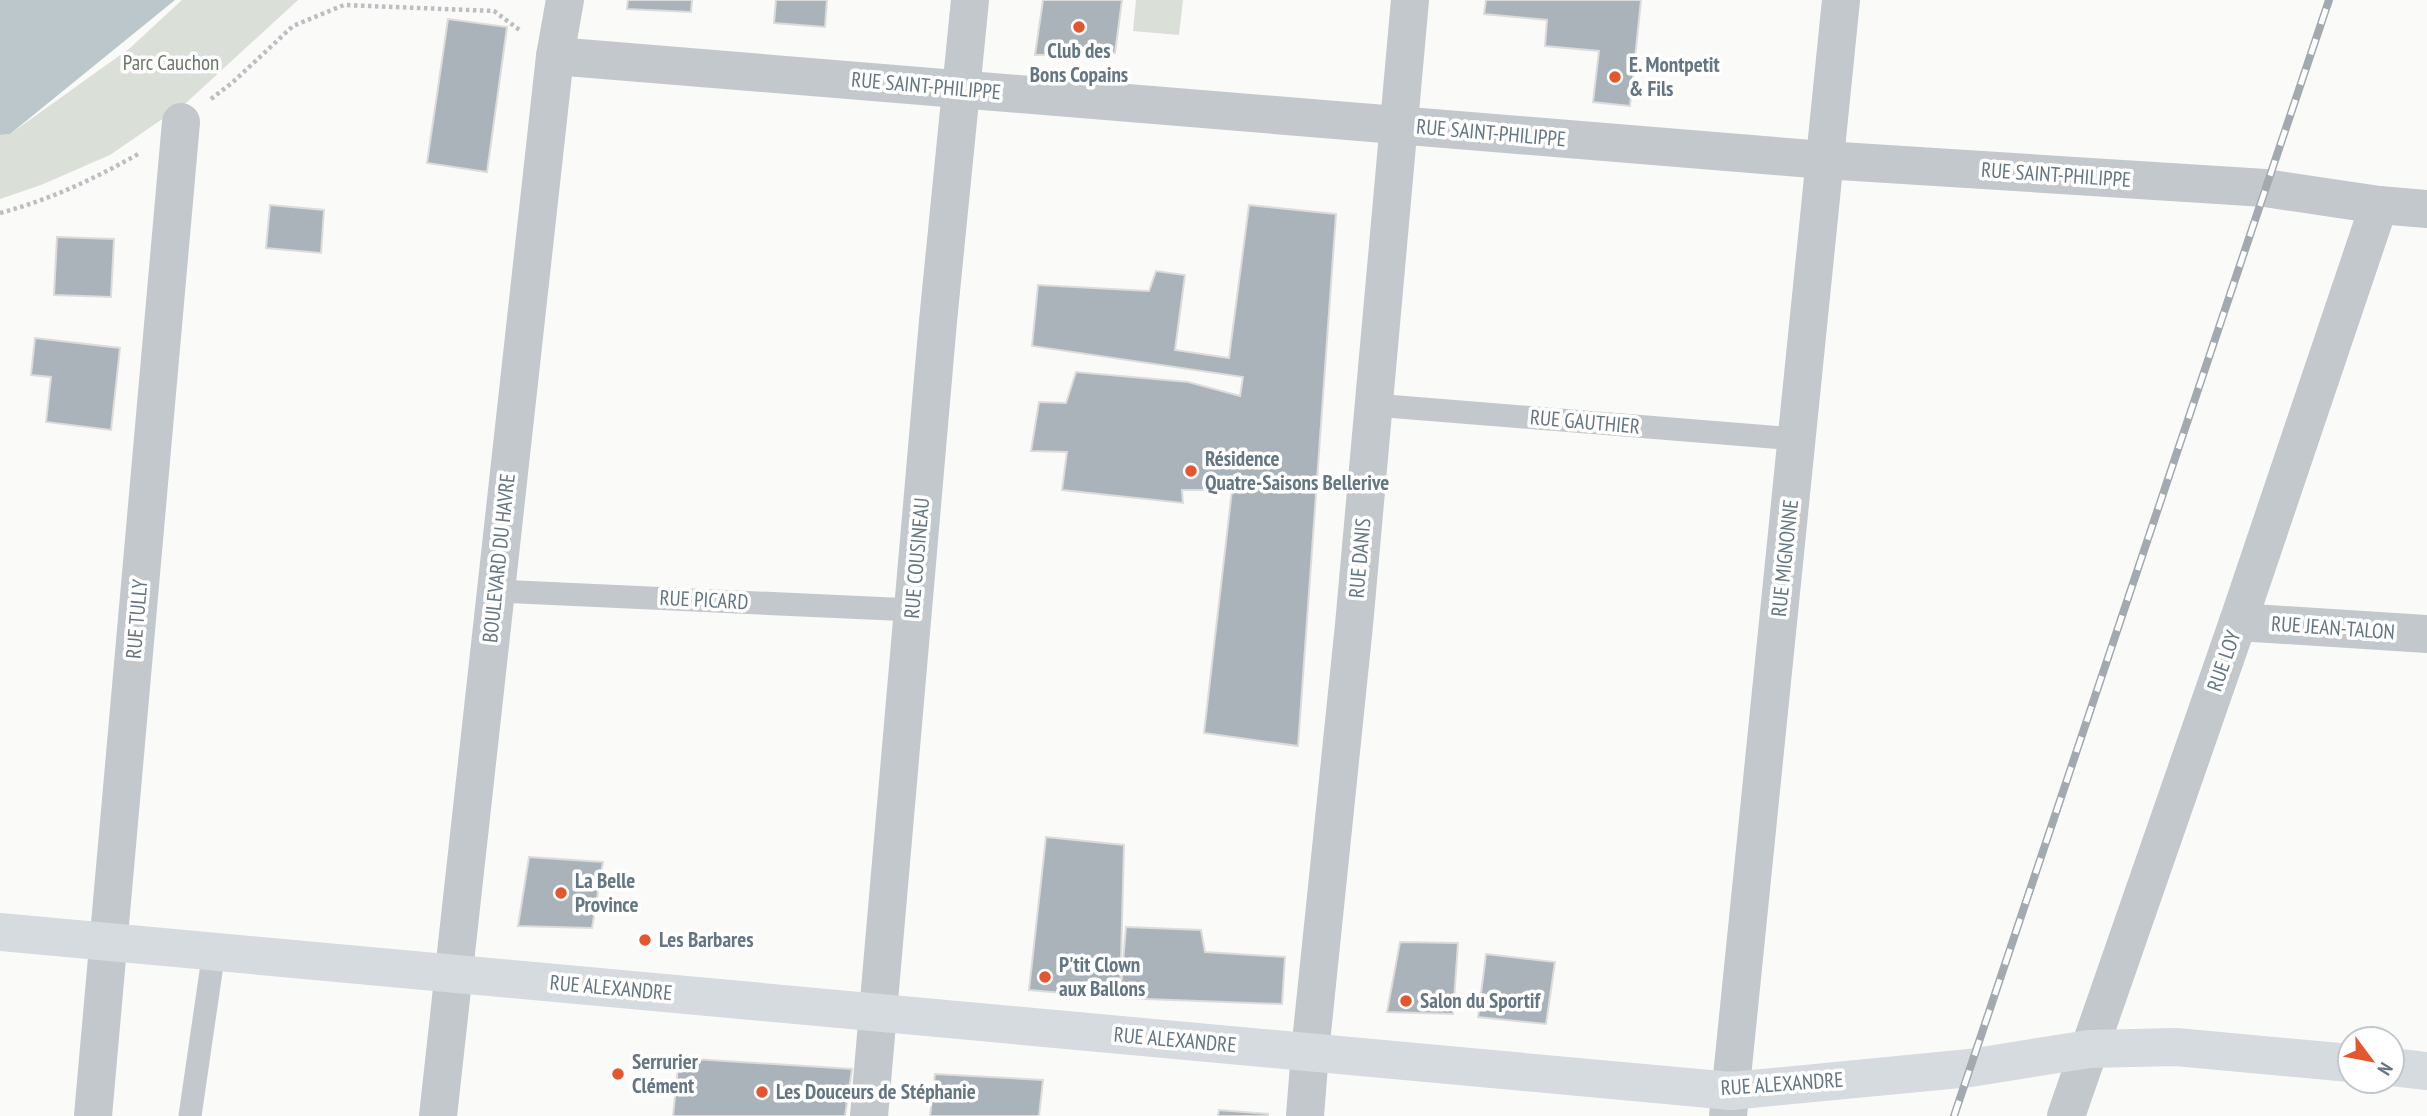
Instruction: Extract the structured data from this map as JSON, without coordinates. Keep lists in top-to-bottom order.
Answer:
{
  "streets": {
    "main road": ["RUE ALEXANDRE"],
    "street": [
      "RUE SAINT-PHILIPPE",
      "BOULEVARD DU HAVRE",
      "RUE COUSINEAU",
      "RUE DANIS",
      "RUE MIGNONNE",
      "RUE TULLY",
      "RUE JEAN-TALON",
      "RUE LOY"
    ],
    "lane": ["RUE GAUTHIER", "RUE PICARD"]
  },
  "crossings": [
    ["RUE SAINT-PHILIPPE", "BOULEVARD DU HAVRE"],
    ["RUE SAINT-PHILIPPE", "RUE COUSINEAU"],
    ["RUE SAINT-PHILIPPE", "RUE DANIS"],
    ["RUE SAINT-PHILIPPE", "RUE MIGNONNE"],
    ["RUE SAINT-PHILIPPE", "RUE LOY"],
    ["RUE GAUTHIER", "RUE DANIS"],
    ["RUE GAUTHIER", "RUE MIGNONNE"],
    ["BOULEVARD DU HAVRE", "RUE PICARD"],
    ["BOULEVARD DU HAVRE", "RUE ALEXANDRE"],
    ["RUE COUSINEAU", "RUE PICARD"],
    ["RUE COUSINEAU", "RUE ALEXANDRE"],
    ["RUE DANIS", "RUE ALEXANDRE"],
    ["RUE MIGNONNE", "RUE ALEXANDRE"],
    ["RUE TULLY", "RUE ALEXANDRE"],
    ["RUE JEAN-TALON", "RUE LOY"],
    ["RUE LOY", "RUE ALEXANDRE"]
  ],
  "parks": ["Parc Cauchon"],
  "places": [
    "Club des Bons Copains",
    "E. Montpetit & Fils",
    "Résidence Quatre-Saisons Bellerive",
    "La Belle Province",
    "Les Barbares",
    "P'tit Clown aux Ballons",
    "Salon du Sportif",
    "Serrurier Clément",
    "Les Douceurs de Stéphanie"
  ],
  "north": "bottom right"
}
